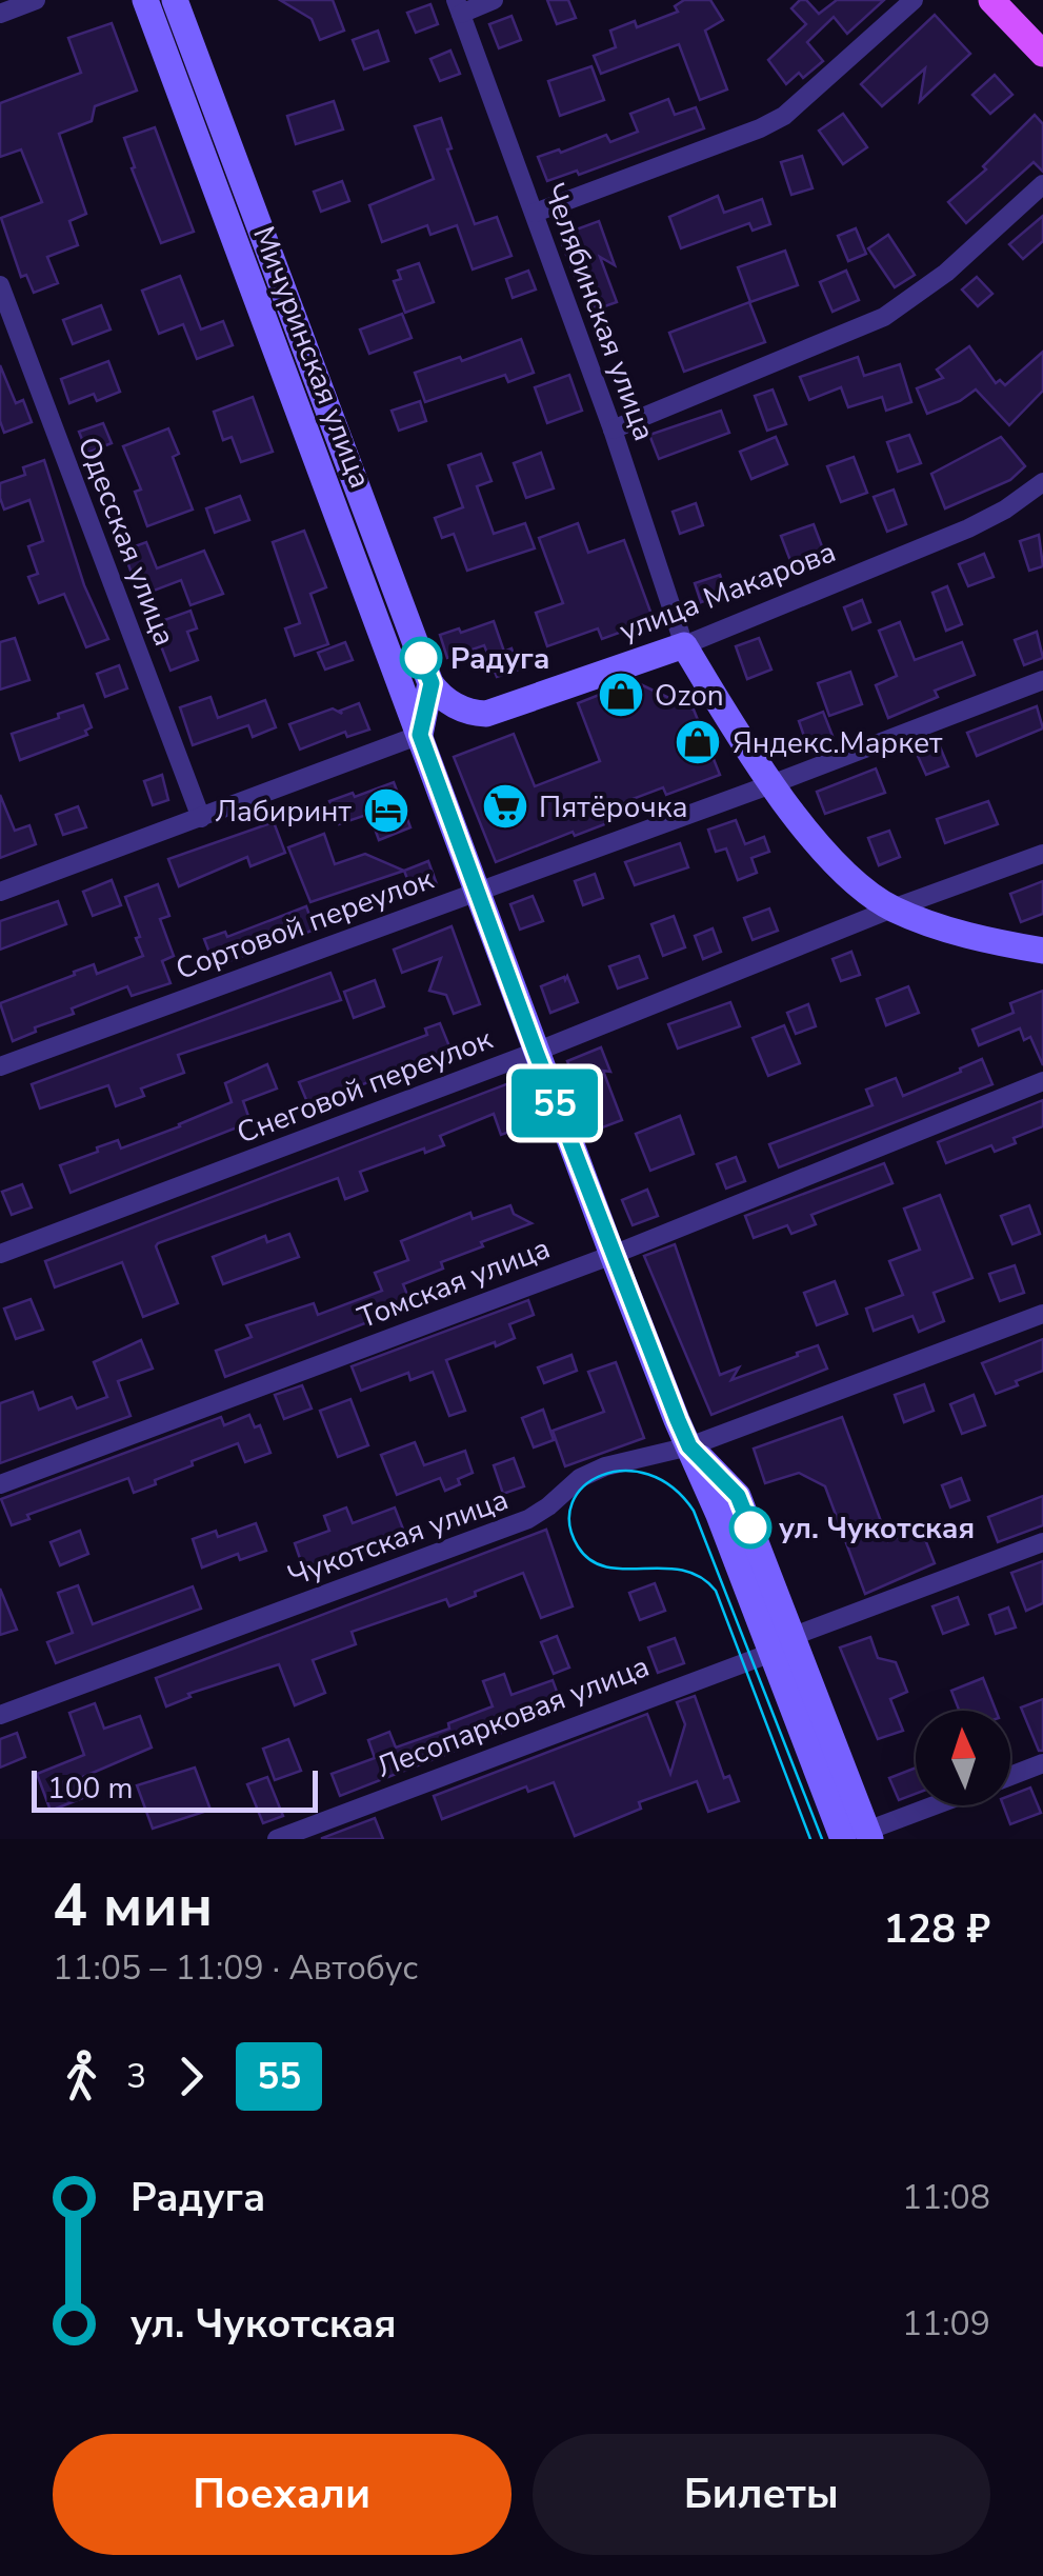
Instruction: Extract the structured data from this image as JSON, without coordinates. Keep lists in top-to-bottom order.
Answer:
{
  "streets": {
    "main road": ["Мичуринская улица", "улица Макарова"],
    "street": [
      "Челябинская улица",
      "Одесская улица",
      "Сортовой переулок",
      "Снеговой переулок",
      "Томская улица",
      "Чукотская улица",
      "Лесопарковая улица"
    ]
  },
  "crossings": [
    ["Челябинская улица", "улица Макарова"],
    ["Мичуринская улица", "улица Макарова"],
    ["Мичуринская улица", "Сортовой переулок"],
    ["Мичуринская улица", "Снеговой переулок"],
    ["Мичуринская улица", "Томская улица"],
    ["Мичуринская улица", "Чукотская улица"],
    ["Мичуринская улица", "Лесопарковая улица"]
  ],
  "places": {
    "other": ["Радуга", "ул. Чукотская"],
    "shop": ["Ozon", "Яндекс.Маркет"],
    "supermarket": ["Пятёрочка"],
    "hotel": ["Лабиринт"]
  },
  "lines": ["bus line 55"],
  "scale_bar": "100 m",
  "north": "top",
  "page": {
    "on_map": "55",
    "scale": "100 m",
    "heading": ["4 мин", "11:05 – 11:09 · Автобус", "128 ₽"],
    "legs": ["3", "55"],
    "list": [
      {
        "name": "Радуга",
        "value": "11:08"
      },
      {
        "name": "ул. Чукотская",
        "value": "11:09"
      }
    ],
    "buttons": ["Поехали", "Билеты"]
  }
}
